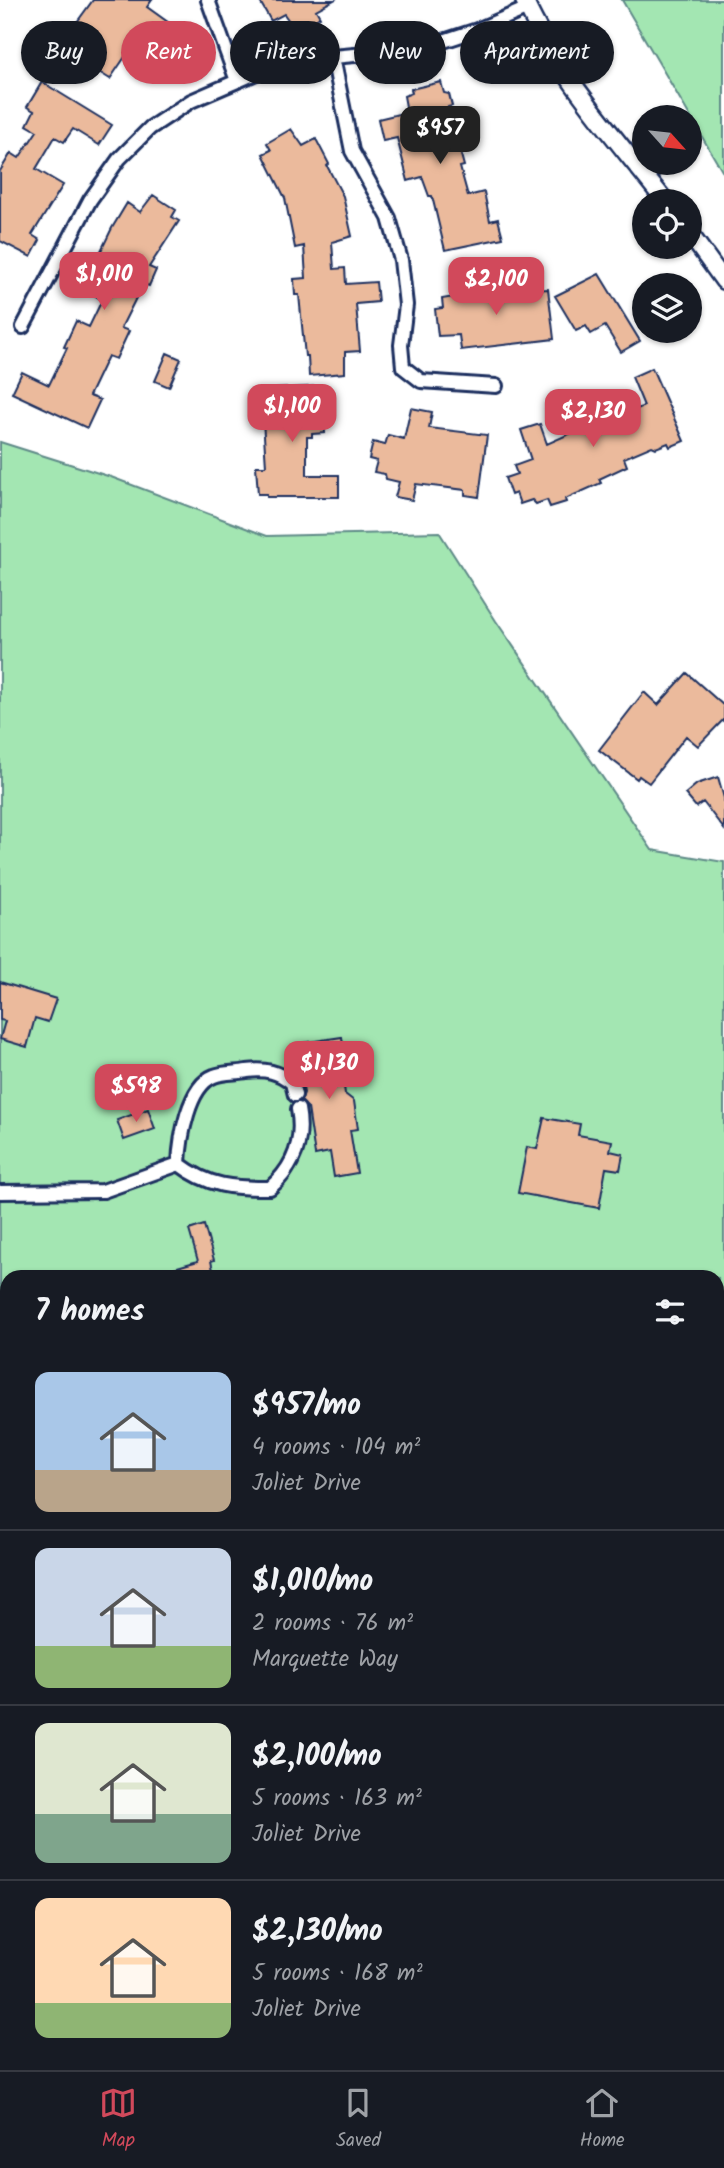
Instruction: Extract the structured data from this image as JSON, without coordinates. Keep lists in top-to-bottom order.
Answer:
{
  "north": "bottom right",
  "page": {
    "chip": [
      "Buy",
      "Rent",
      "Filters",
      "New",
      "Apartment"
    ],
    "price": [
      "$957",
      "$1,010",
      "$2,100",
      "$1,100",
      "$2,130",
      "$1,130",
      "$598"
    ],
    "heading": "7 homes",
    "list": [
      {
        "name": "$957/mo",
        "note": "4 rooms · 104 m² · Joliet Drive"
      },
      {
        "name": "$1,010/mo",
        "note": "2 rooms · 76 m² · Marquette Way"
      },
      {
        "name": "$2,100/mo",
        "note": "5 rooms · 163 m² · Joliet Drive"
      },
      {
        "name": "$2,130/mo",
        "note": "5 rooms · 168 m² · Joliet Drive"
      }
    ],
    "tabs": ["Map", "Saved", "Home"]
  }
}
